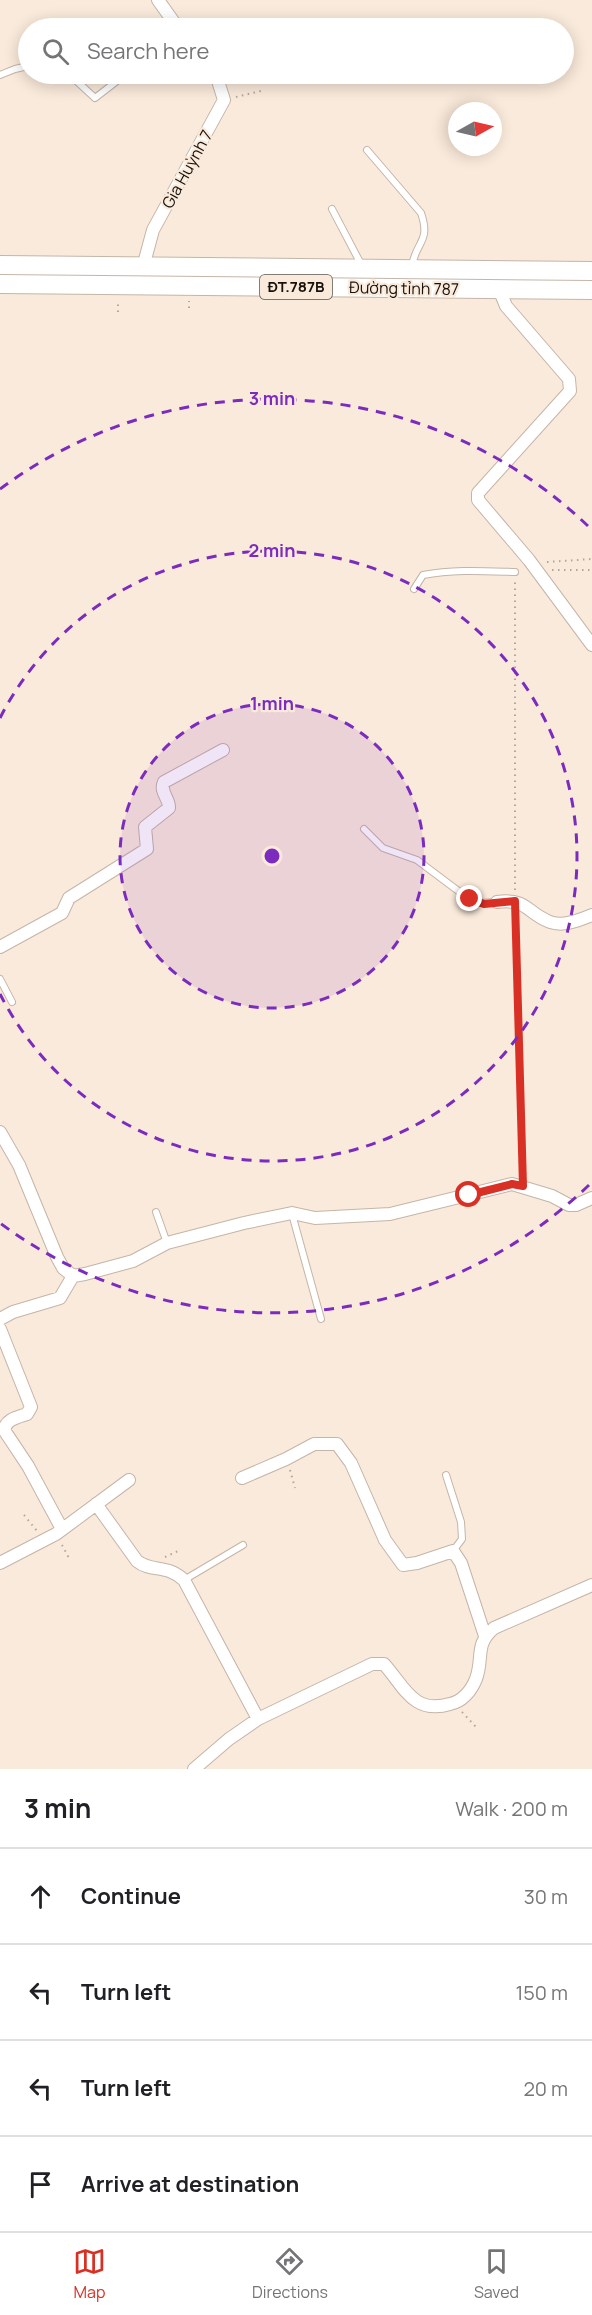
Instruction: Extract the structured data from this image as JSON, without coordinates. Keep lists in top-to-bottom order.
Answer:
{
  "streets": {
    "main road": ["ĐT.787B", "Đường tỉnh 787"],
    "street": ["Gia Huỳnh 7"]
  },
  "crossings": [
    ["Gia Huỳnh 7", "Đường tỉnh 787"]
  ],
  "north": "right",
  "page": {
    "search": "Search here",
    "heading": ["3 min", "Walk · 200 m"],
    "list": [
      ["Continue", "30 m"],
      ["Turn left", "150 m"],
      ["Turn left", "20 m"],
      "Arrive at destination"
    ],
    "nav": ["Map", "Directions", "Saved"]
  },
  "rings": ["3 min", "2 min", "1 min"]
}
